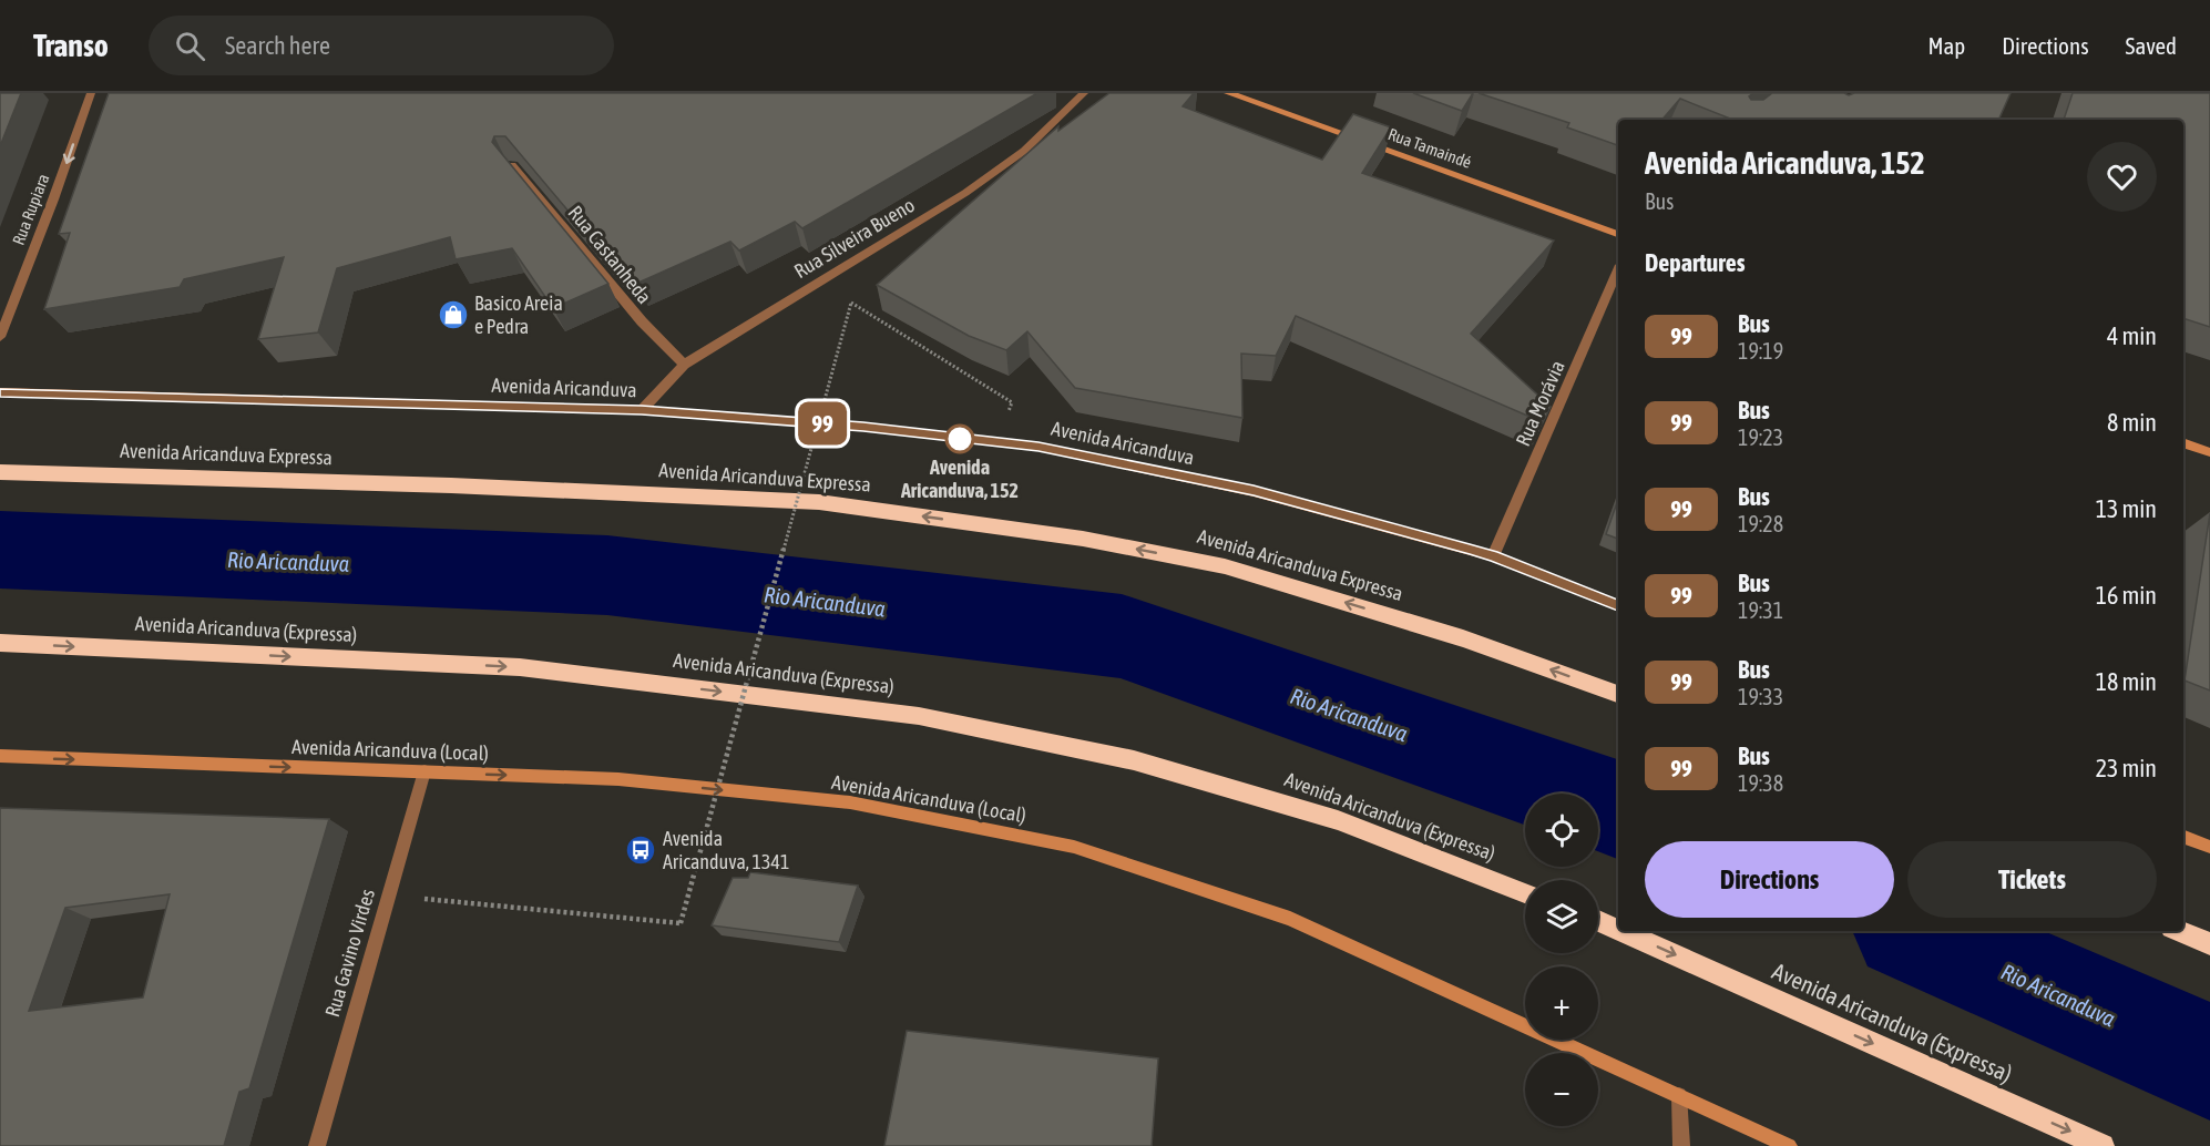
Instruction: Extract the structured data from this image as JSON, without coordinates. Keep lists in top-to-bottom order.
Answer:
{
  "streets": {
    "highway": ["Avenida Aricanduva Expressa", "Avenida Aricanduva (Expressa)"],
    "main road": ["Rua Tamaindé", "Avenida Aricanduva", "Avenida Aricanduva (Local)"],
    "street": [
      "Rua Rupiara",
      "Rua Silveira Bueno",
      "Rua Castanheda",
      "Rua Morávia",
      "Rua Gavino Virdes"
    ]
  },
  "crossings": [
    ["Rua Silveira Bueno", "Rua Castanheda"],
    ["Rua Silveira Bueno", "Avenida Aricanduva"],
    ["Avenida Aricanduva", "Rua Morávia"],
    ["Avenida Aricanduva (Local)", "Rua Gavino Virdes"]
  ],
  "one_way": [
    "Rua Rupiara",
    "Avenida Aricanduva Expressa",
    "Avenida Aricanduva (Expressa)",
    "Avenida Aricanduva (Local)"
  ],
  "water": ["Rio Aricanduva"],
  "places": {
    "shop": ["Basico Areia e Pedra"],
    "other": ["Avenida Aricanduva, 152"],
    "bus stop": ["Avenida Aricanduva, 1341"]
  },
  "lines": ["bus line 99"],
  "page": {
    "header": "Transo",
    "search": "Search here",
    "nav": ["Map", "Directions", "Saved"],
    "on_map": "99",
    "heading": [
      ["Avenida Aricanduva, 152", "Bus"],
      "Departures"
    ],
    "list": [
      {
        "mark": "99",
        "name": "Bus",
        "note": "19:19",
        "value": "4 min"
      },
      {
        "mark": "99",
        "name": "Bus",
        "note": "19:23",
        "value": "8 min"
      },
      {
        "mark": "99",
        "name": "Bus",
        "note": "19:28",
        "value": "13 min"
      },
      {
        "mark": "99",
        "name": "Bus",
        "note": "19:31",
        "value": "16 min"
      },
      {
        "mark": "99",
        "name": "Bus",
        "note": "19:33",
        "value": "18 min"
      },
      {
        "mark": "99",
        "name": "Bus",
        "note": "19:38",
        "value": "23 min"
      }
    ],
    "map_buttons": ["+", "−"],
    "buttons": ["Directions", "Tickets"]
  }
}
